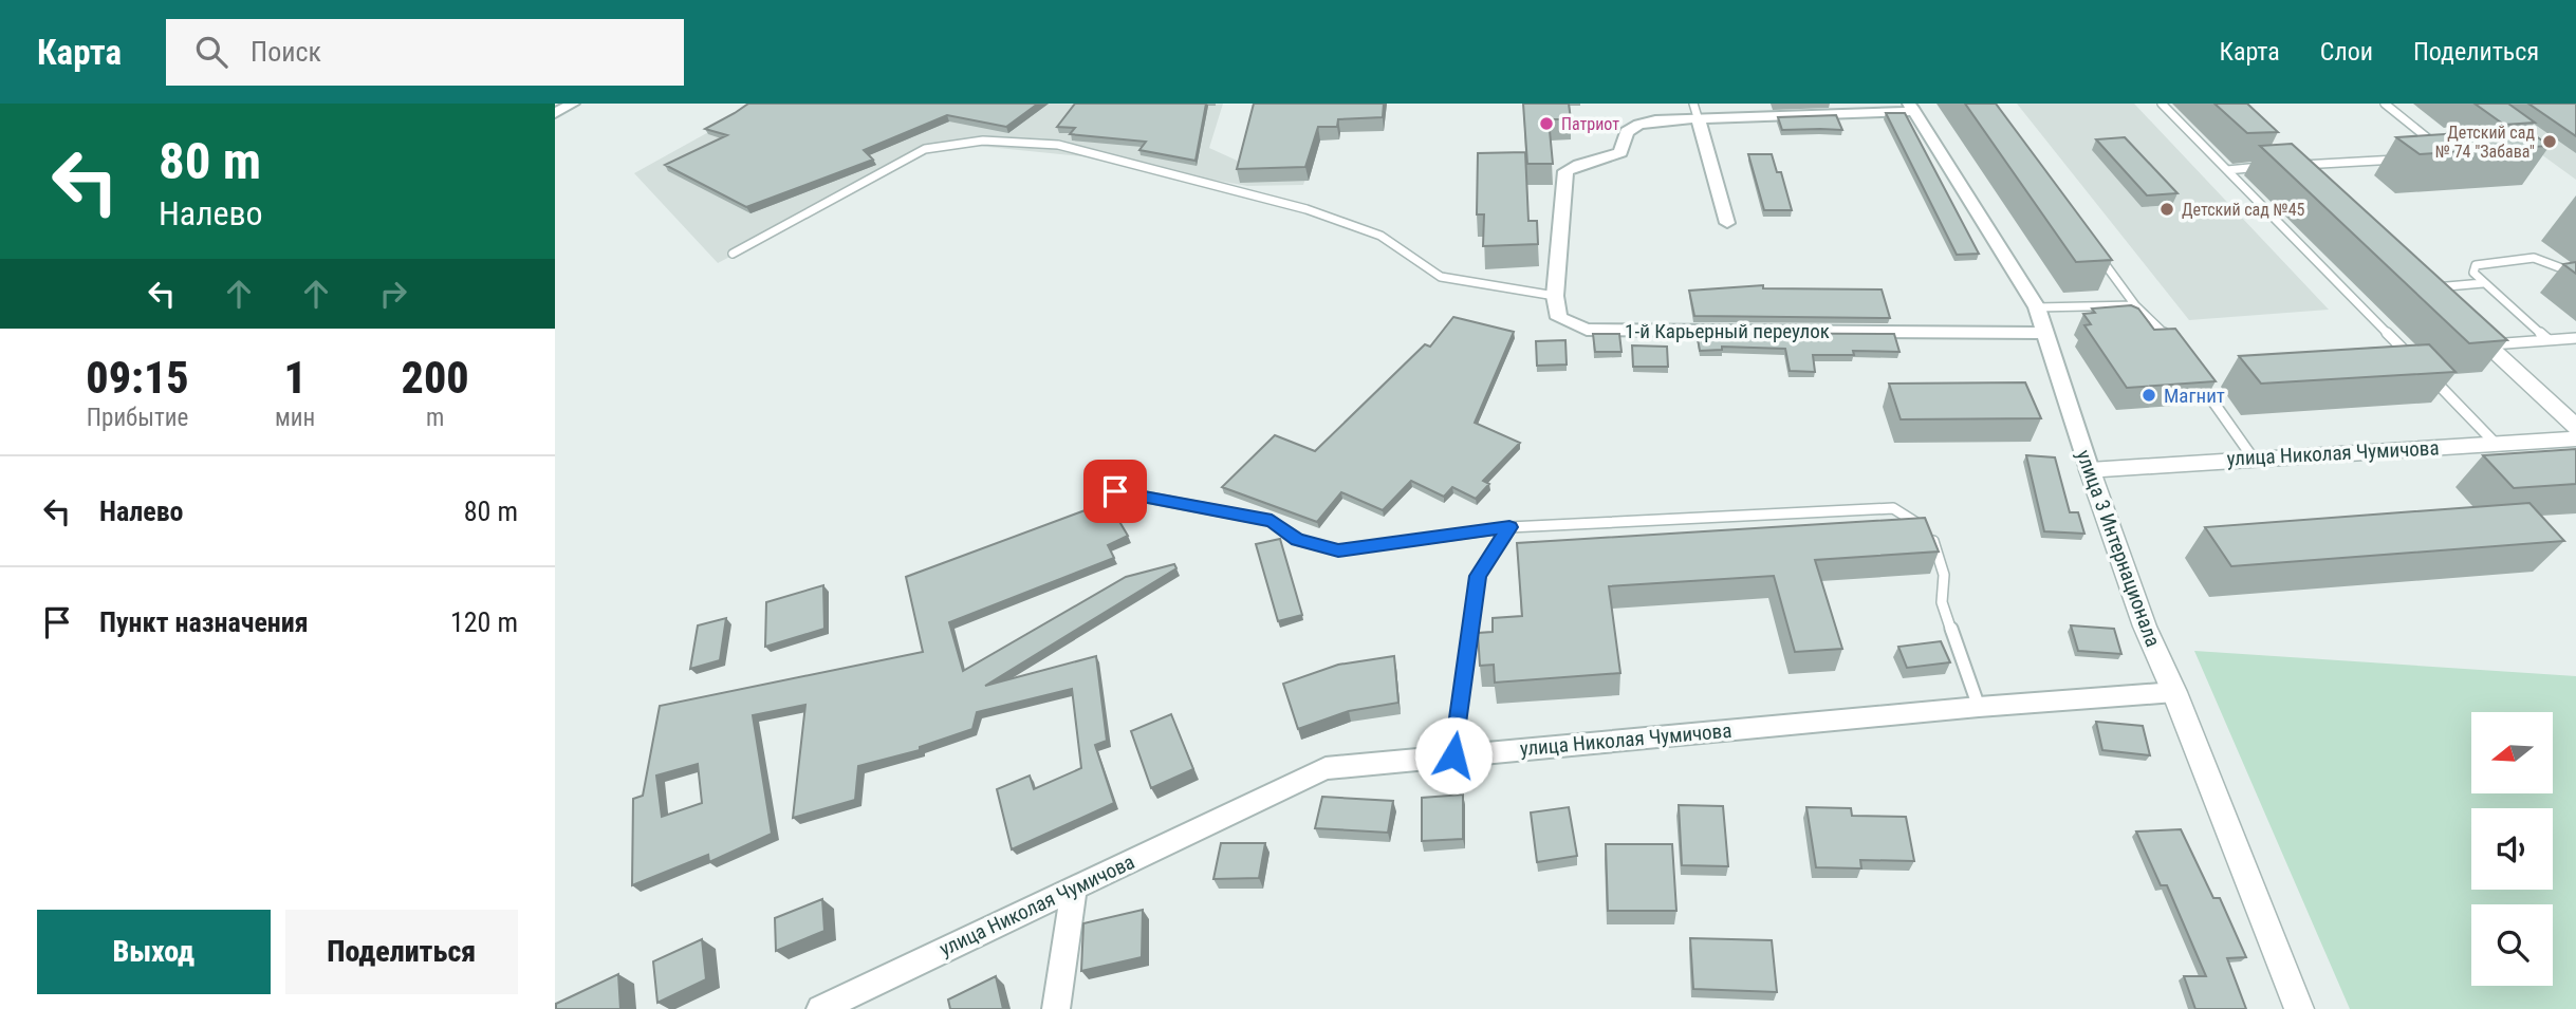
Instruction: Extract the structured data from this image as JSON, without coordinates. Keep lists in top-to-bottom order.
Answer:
{
  "streets": {
    "street": ["1-й Карьерный переулок", "улица Николая Чумичова", "улица 3 Интернационала"]
  },
  "crossings": [
    ["1-й Карьерный переулок", "улица 3 Интернационала"],
    ["улица Николая Чумичова", "улица 3 Интернационала"]
  ],
  "places": [
    "Патриот",
    "Детский сад № 74 \"Забава\"",
    "Детский сад №45",
    "Магнит"
  ],
  "north": "left",
  "page": {
    "header": "Карта",
    "search": "Поиск",
    "nav": ["Карта", "Слои", "Поделиться"],
    "turn": ["80 m", "Налево"],
    "eta": [
      "09:15",
      "Прибытие",
      "1",
      "мин",
      "200",
      "m"
    ],
    "list": [
      {
        "name": "Налево",
        "value": "80 m"
      },
      {
        "name": "Пункт назначения",
        "value": "120 m"
      }
    ],
    "buttons": ["Выход", "Поделиться"]
  }
}
